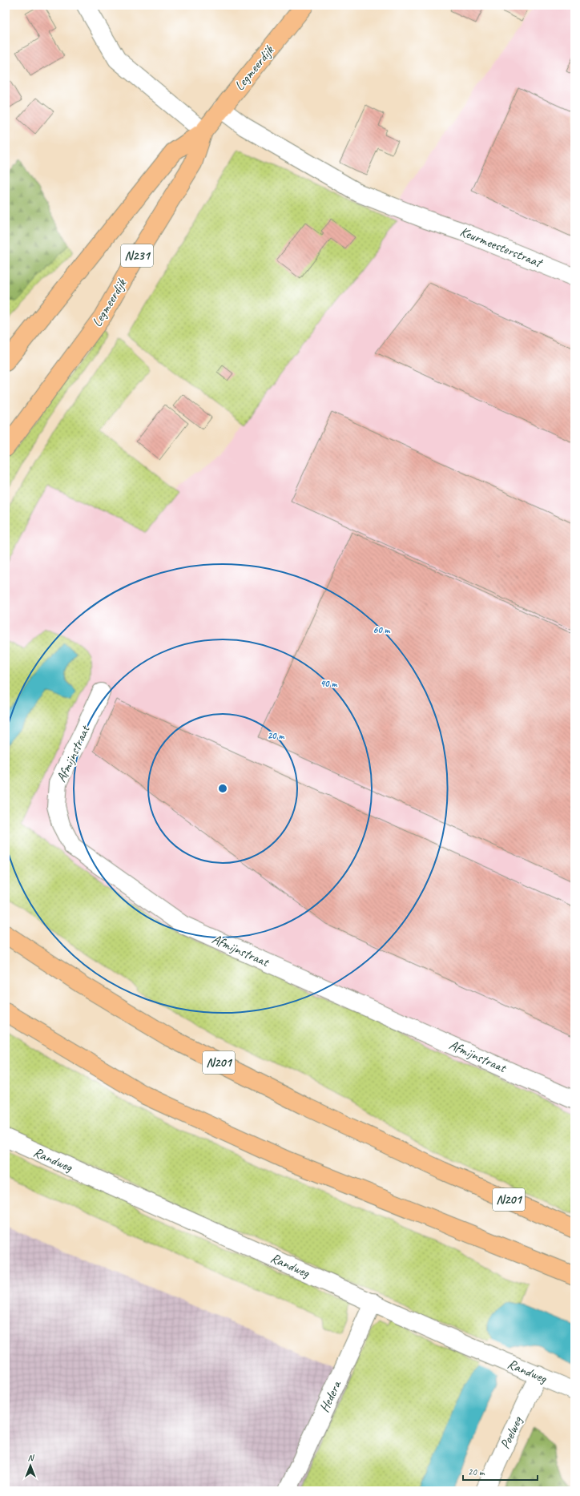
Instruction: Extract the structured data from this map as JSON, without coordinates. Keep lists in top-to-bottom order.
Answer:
{
  "streets": {
    "main road": ["Legmeerdijk", "N231", "N201"],
    "street": [
      "Keurmeesterstraat",
      "Afmijnstraat",
      "Randweg",
      "Hedera",
      "Poelweg"
    ]
  },
  "crossings": [
    ["Legmeerdijk", "Keurmeesterstraat"],
    ["Randweg", "Hedera"],
    ["Randweg", "Poelweg"]
  ],
  "scale_bar": "20 m",
  "north": "top",
  "rings": ["60 m", "40 m", "20 m"]
}
